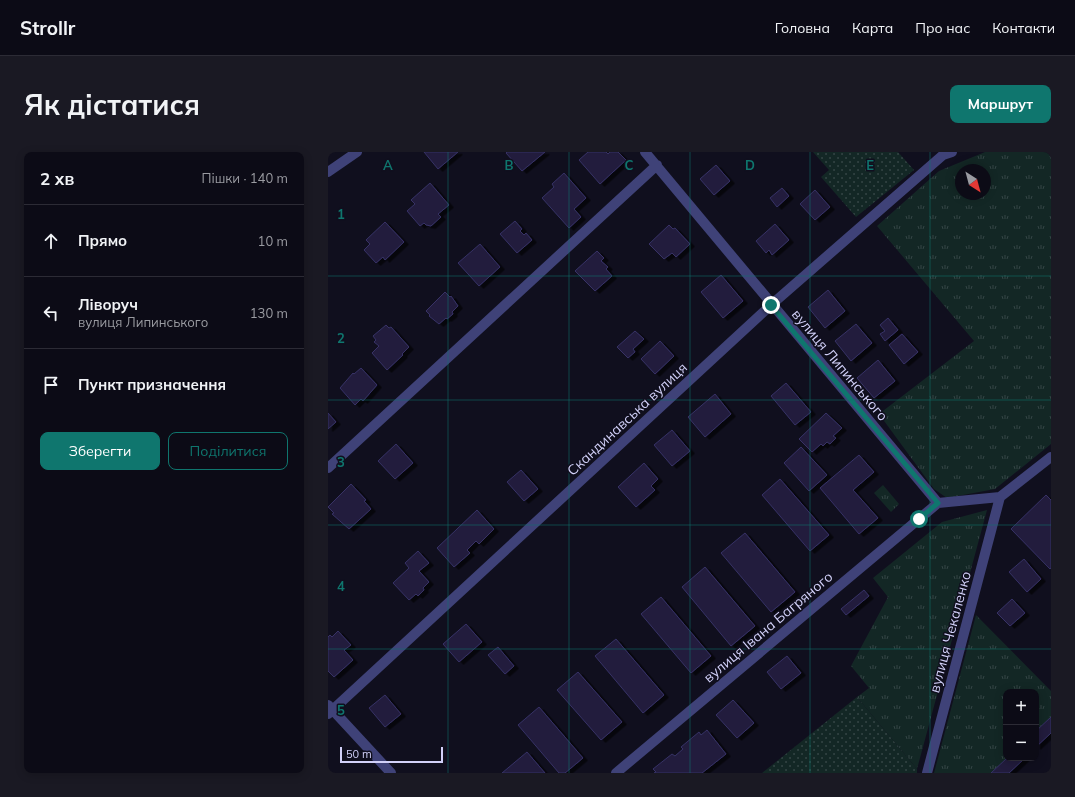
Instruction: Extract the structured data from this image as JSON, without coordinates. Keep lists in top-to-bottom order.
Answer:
{
  "streets": {
    "street": [
      "вулиця Липинського",
      "Скандинавська вулиця",
      "вулиця Івана Багряного",
      "вулиця Чекаленко"
    ]
  },
  "crossings": [
    ["вулиця Липинського", "Скандинавська вулиця"],
    ["вулиця Липинського", "вулиця Івана Багряного"]
  ],
  "scale_bar": "50 m",
  "north": "bottom right",
  "page": {
    "header": "Strollr",
    "nav": [
      "Головна",
      "Карта",
      "Про нас",
      "Контакти"
    ],
    "buttons": [
      "Маршрут",
      ["Зберегти", "Поділитися"]
    ],
    "title": "Як дістатися",
    "heading": ["2 хв", "Пішки · 140 m"],
    "list": [
      ["Прямо", "10 m"],
      ["Ліворуч", "вулиця Липинського", "130 m"],
      "Пункт призначення"
    ],
    "map_buttons": ["+", "−"],
    "scale": "50 m"
  },
  "grid": {
    "columns": [
      "A",
      "B",
      "C",
      "D",
      "E"
    ],
    "rows": [
      "1",
      "2",
      "3",
      "4",
      "5"
    ]
  }
}
